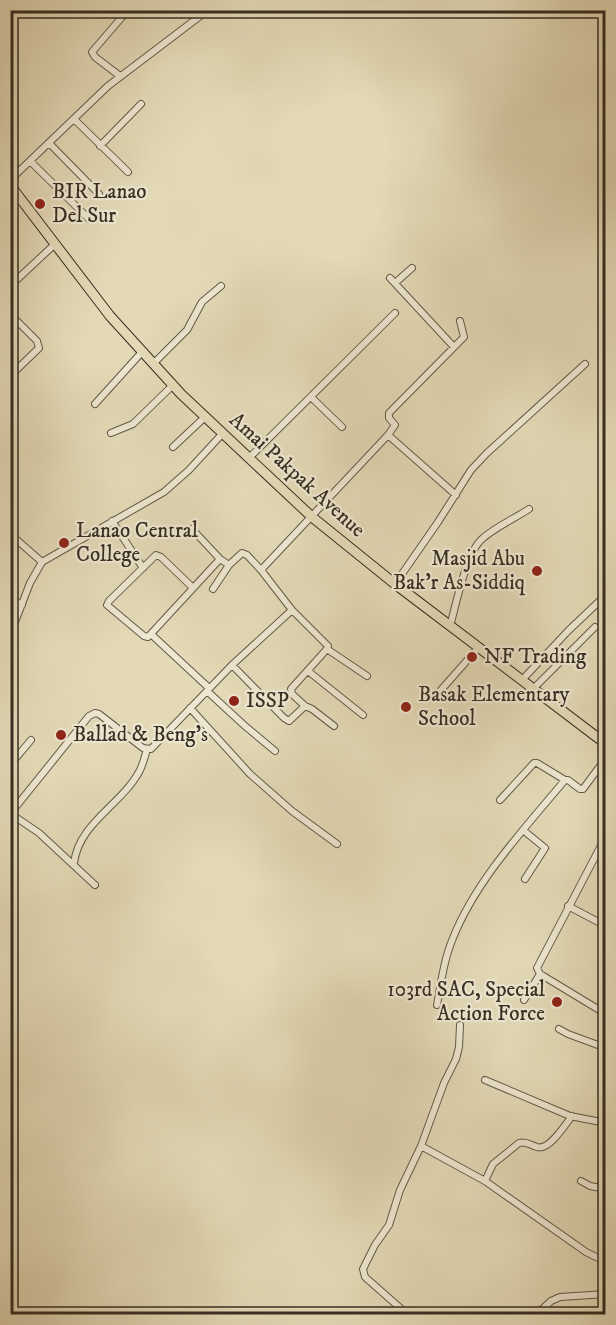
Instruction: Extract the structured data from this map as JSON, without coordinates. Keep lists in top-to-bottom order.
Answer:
{
  "streets": {
    "highway": ["Amai Pakpak Avenue"]
  },
  "places": [
    "BIR Lanao Del Sur",
    "Lanao Central College",
    "Masjid Abu Bak'r As-Siddiq",
    "NF Trading",
    "ISSP",
    "Basak Elementary School",
    "Ballad & Beng's",
    "103rd SAC, Special Action Force"
  ]
}
